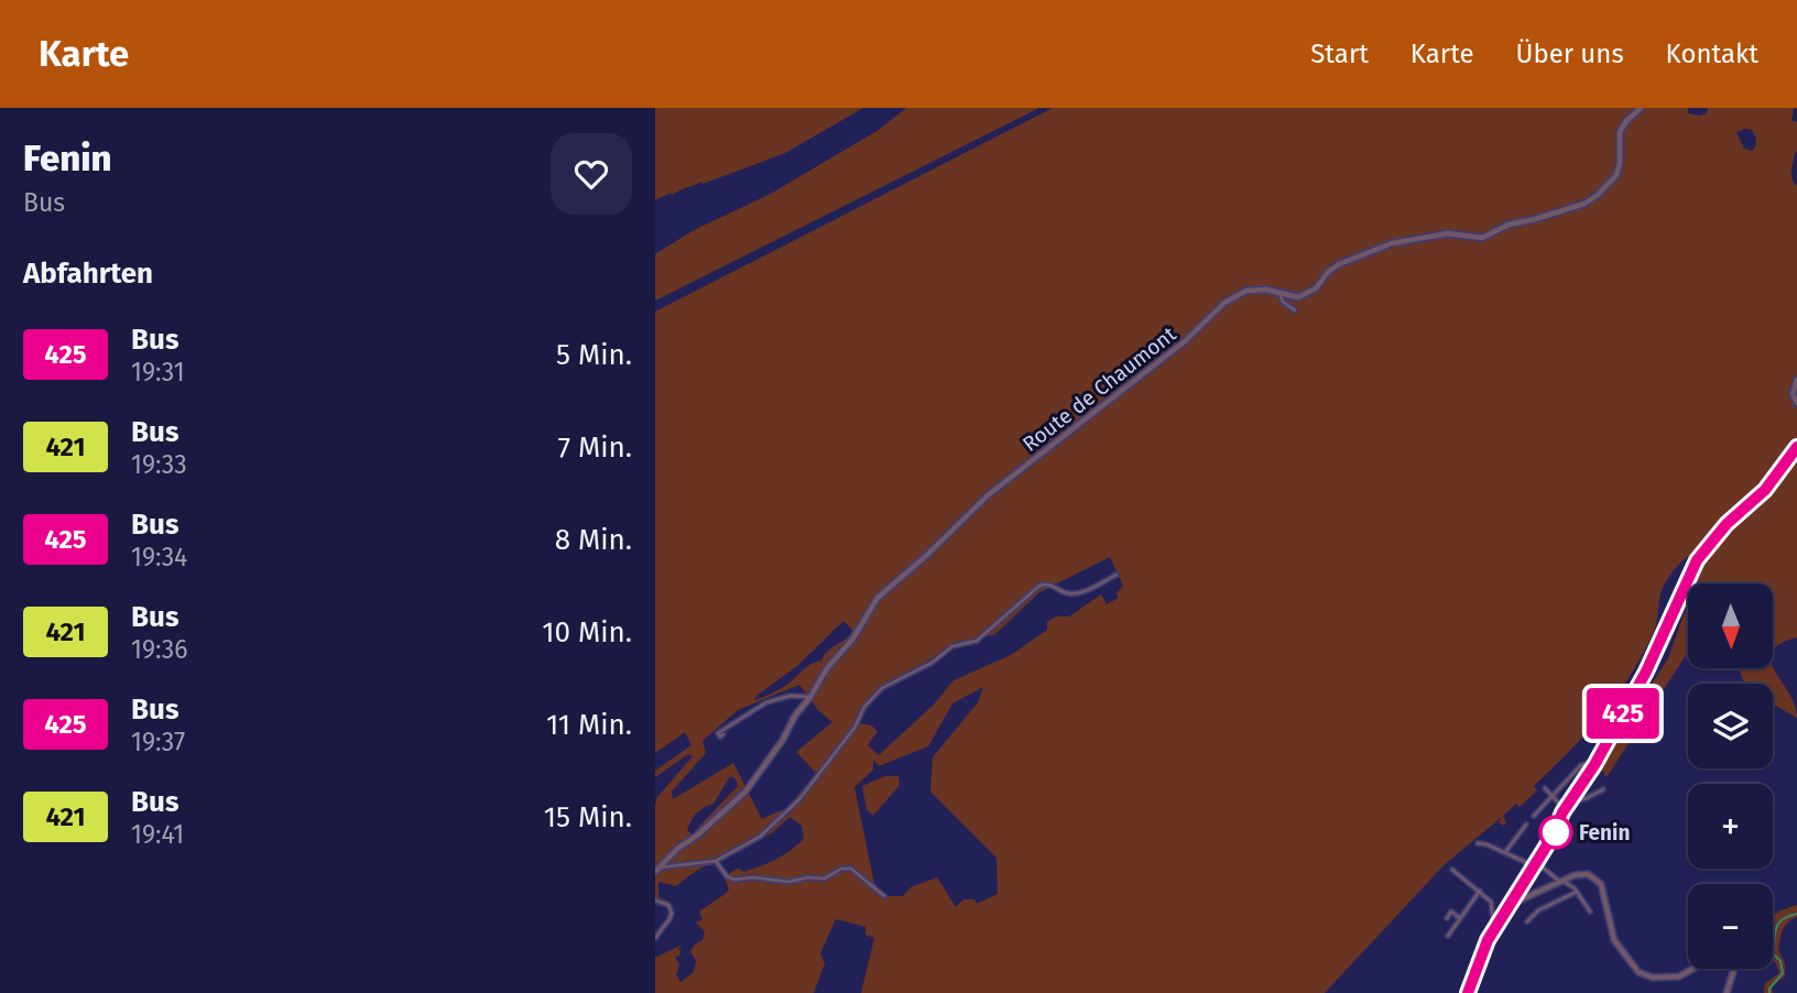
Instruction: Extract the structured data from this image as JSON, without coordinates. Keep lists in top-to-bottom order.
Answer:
{
  "streets": {
    "street": ["Route de Chaumont"]
  },
  "places": ["Fenin"],
  "lines": ["bus line 425"],
  "north": "bottom",
  "page": {
    "header": "Karte",
    "nav": [
      "Start",
      "Karte",
      "Über uns",
      "Kontakt"
    ],
    "heading": [
      ["Fenin", "Bus"],
      "Abfahrten"
    ],
    "on_map": "425",
    "list": [
      {
        "mark": "425",
        "name": "Bus",
        "note": "19:31",
        "value": "5 Min."
      },
      {
        "mark": "421",
        "name": "Bus",
        "note": "19:33",
        "value": "7 Min."
      },
      {
        "mark": "425",
        "name": "Bus",
        "note": "19:34",
        "value": "8 Min."
      },
      {
        "mark": "421",
        "name": "Bus",
        "note": "19:36",
        "value": "10 Min."
      },
      {
        "mark": "425",
        "name": "Bus",
        "note": "19:37",
        "value": "11 Min."
      },
      {
        "mark": "421",
        "name": "Bus",
        "note": "19:41",
        "value": "15 Min."
      }
    ],
    "map_buttons": ["+", "−"]
  }
}
